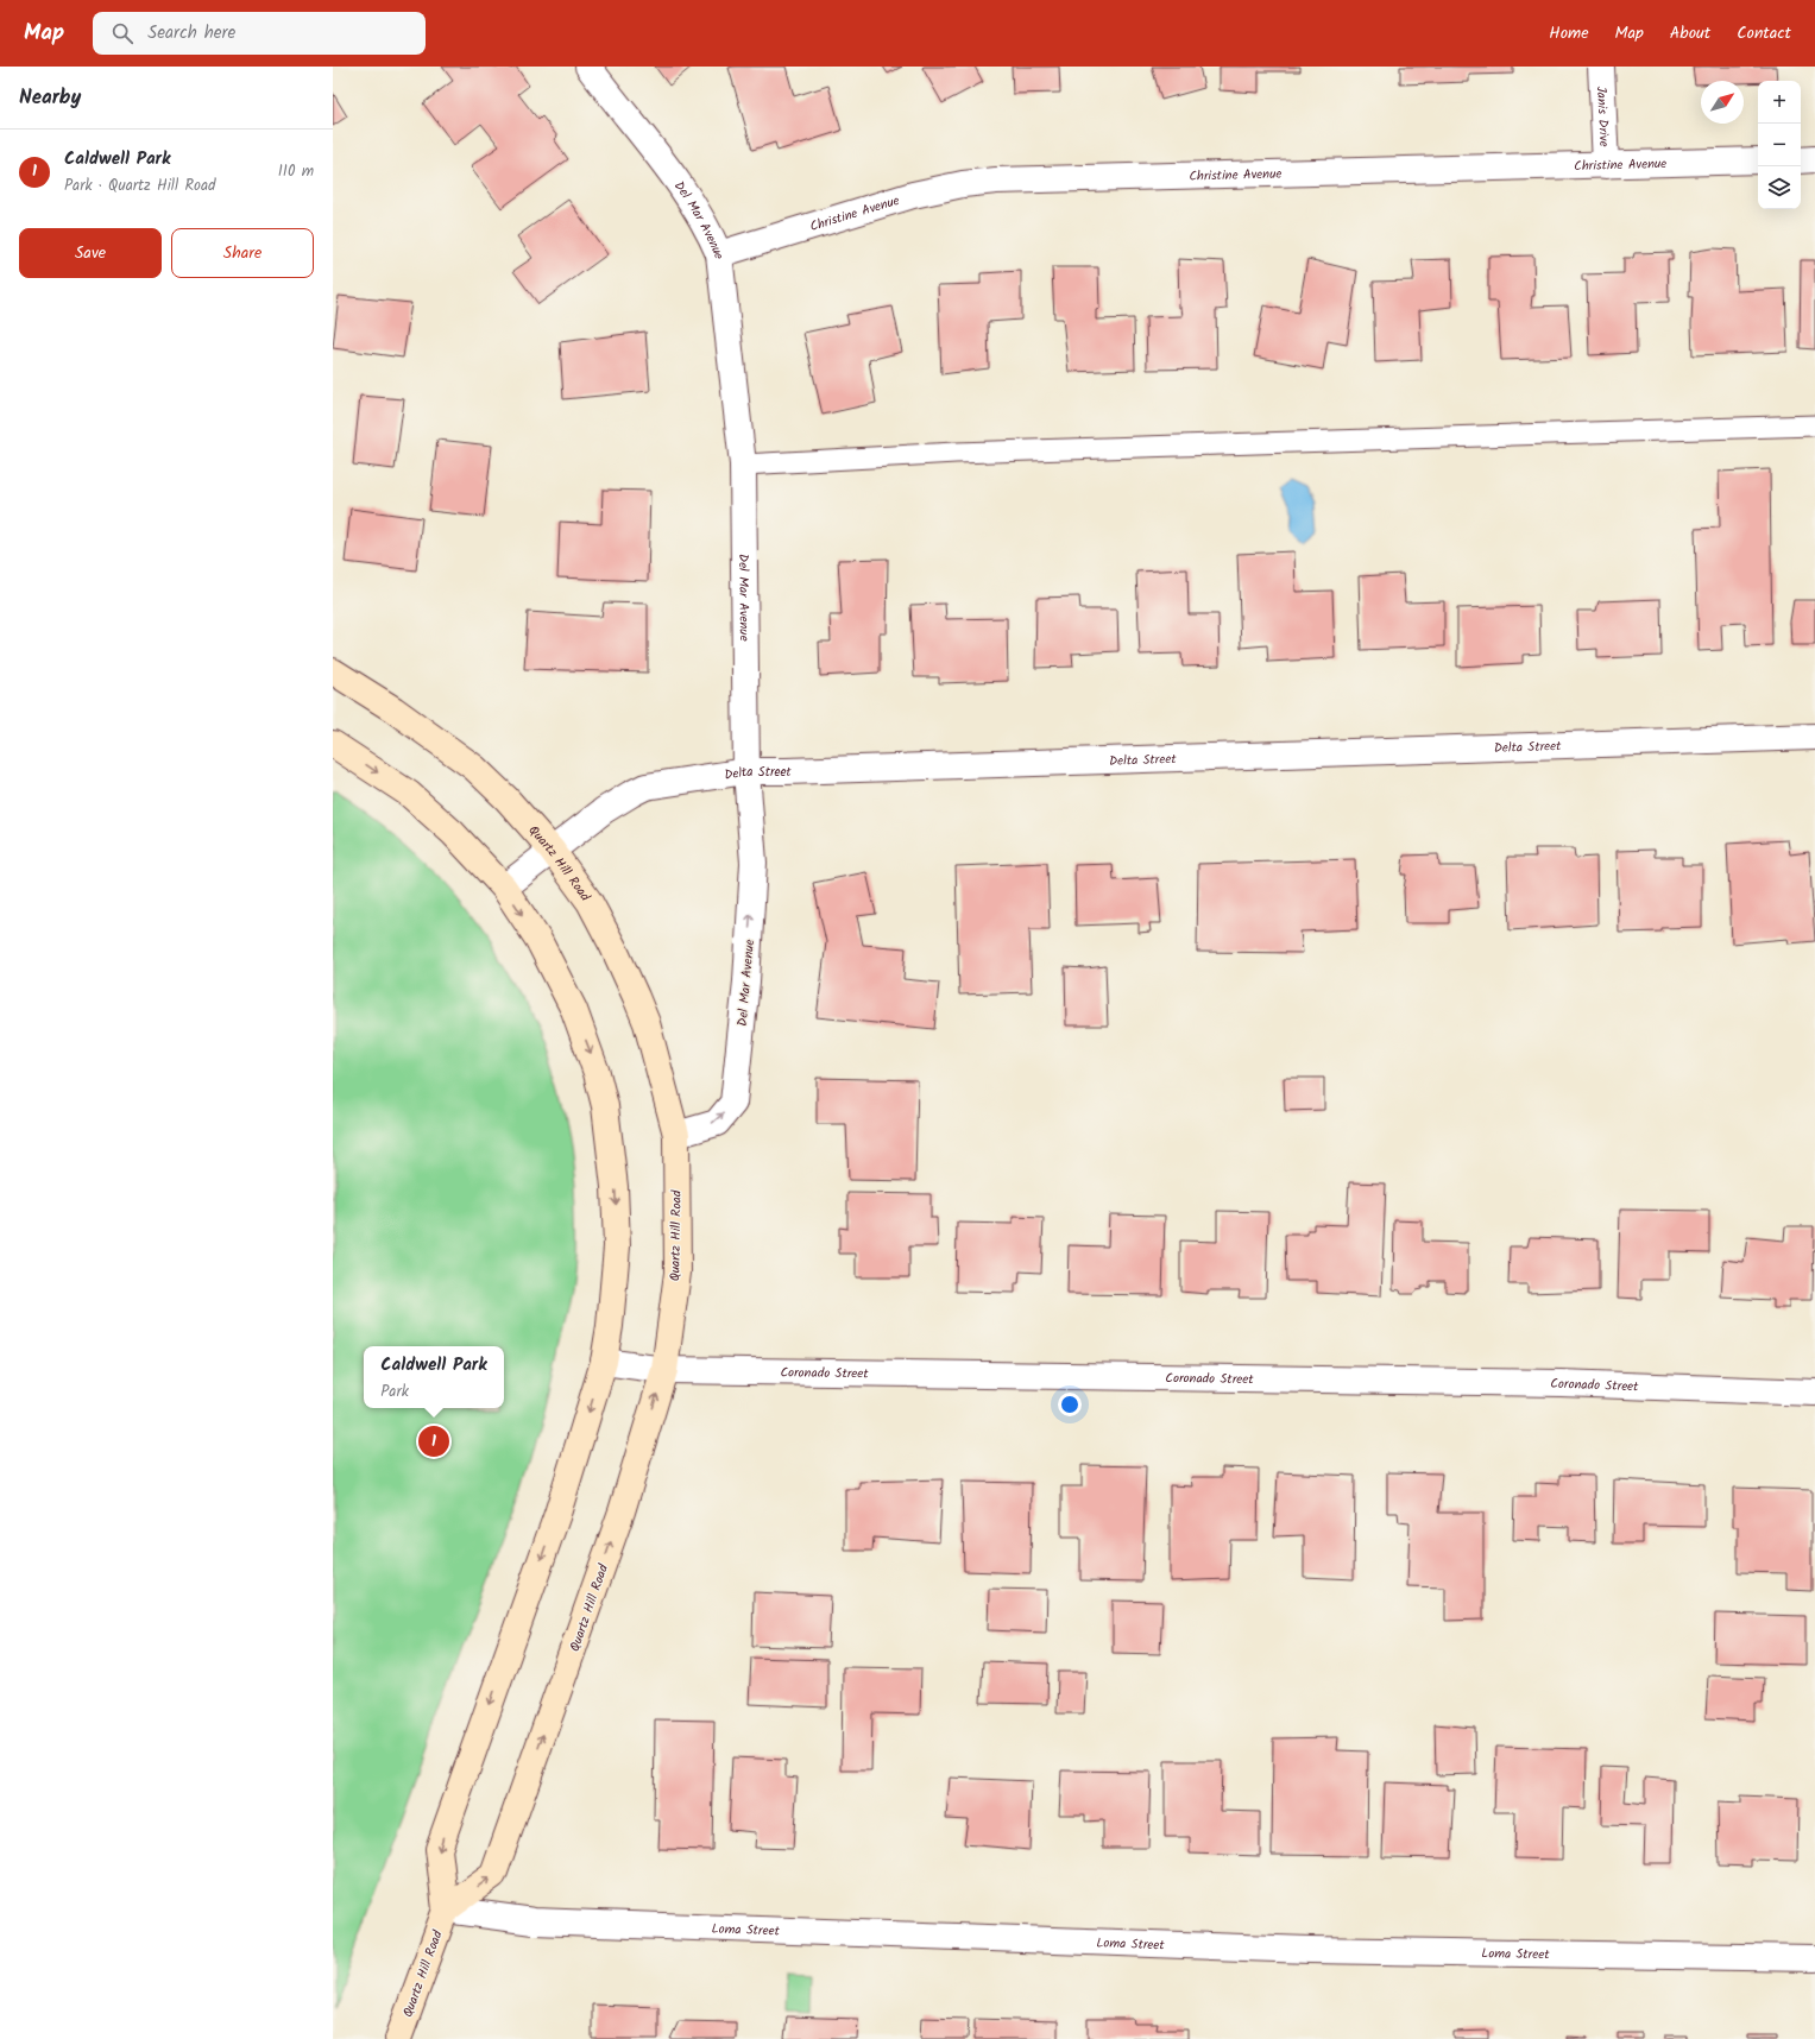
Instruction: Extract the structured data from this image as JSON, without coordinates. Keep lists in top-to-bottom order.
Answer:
{
  "streets": {
    "main road": ["Quartz Hill Road"],
    "street": [
      "Janis Drive",
      "Christine Avenue",
      "Del Mar Avenue",
      "Delta Street",
      "Coronado Street",
      "Loma Street"
    ]
  },
  "crossings": [
    ["Janis Drive", "Christine Avenue"],
    ["Christine Avenue", "Del Mar Avenue"],
    ["Del Mar Avenue", "Delta Street"],
    ["Del Mar Avenue", "Quartz Hill Road"],
    ["Delta Street", "Quartz Hill Road"],
    ["Quartz Hill Road", "Coronado Street"],
    ["Quartz Hill Road", "Loma Street"]
  ],
  "north": "top right",
  "page": {
    "header": "Map",
    "search": "Search here",
    "nav": [
      "Home",
      "Map",
      "About",
      "Contact"
    ],
    "heading": "Nearby",
    "map_buttons": ["+", "−"],
    "list": [
      {
        "mark": "1",
        "name": "Caldwell Park",
        "note": "Park · Quartz Hill Road",
        "value": "110 m"
      }
    ],
    "buttons": ["Save", "Share"],
    "popup": ["Caldwell Park", "Park"],
    "pins": "1"
  }
}
